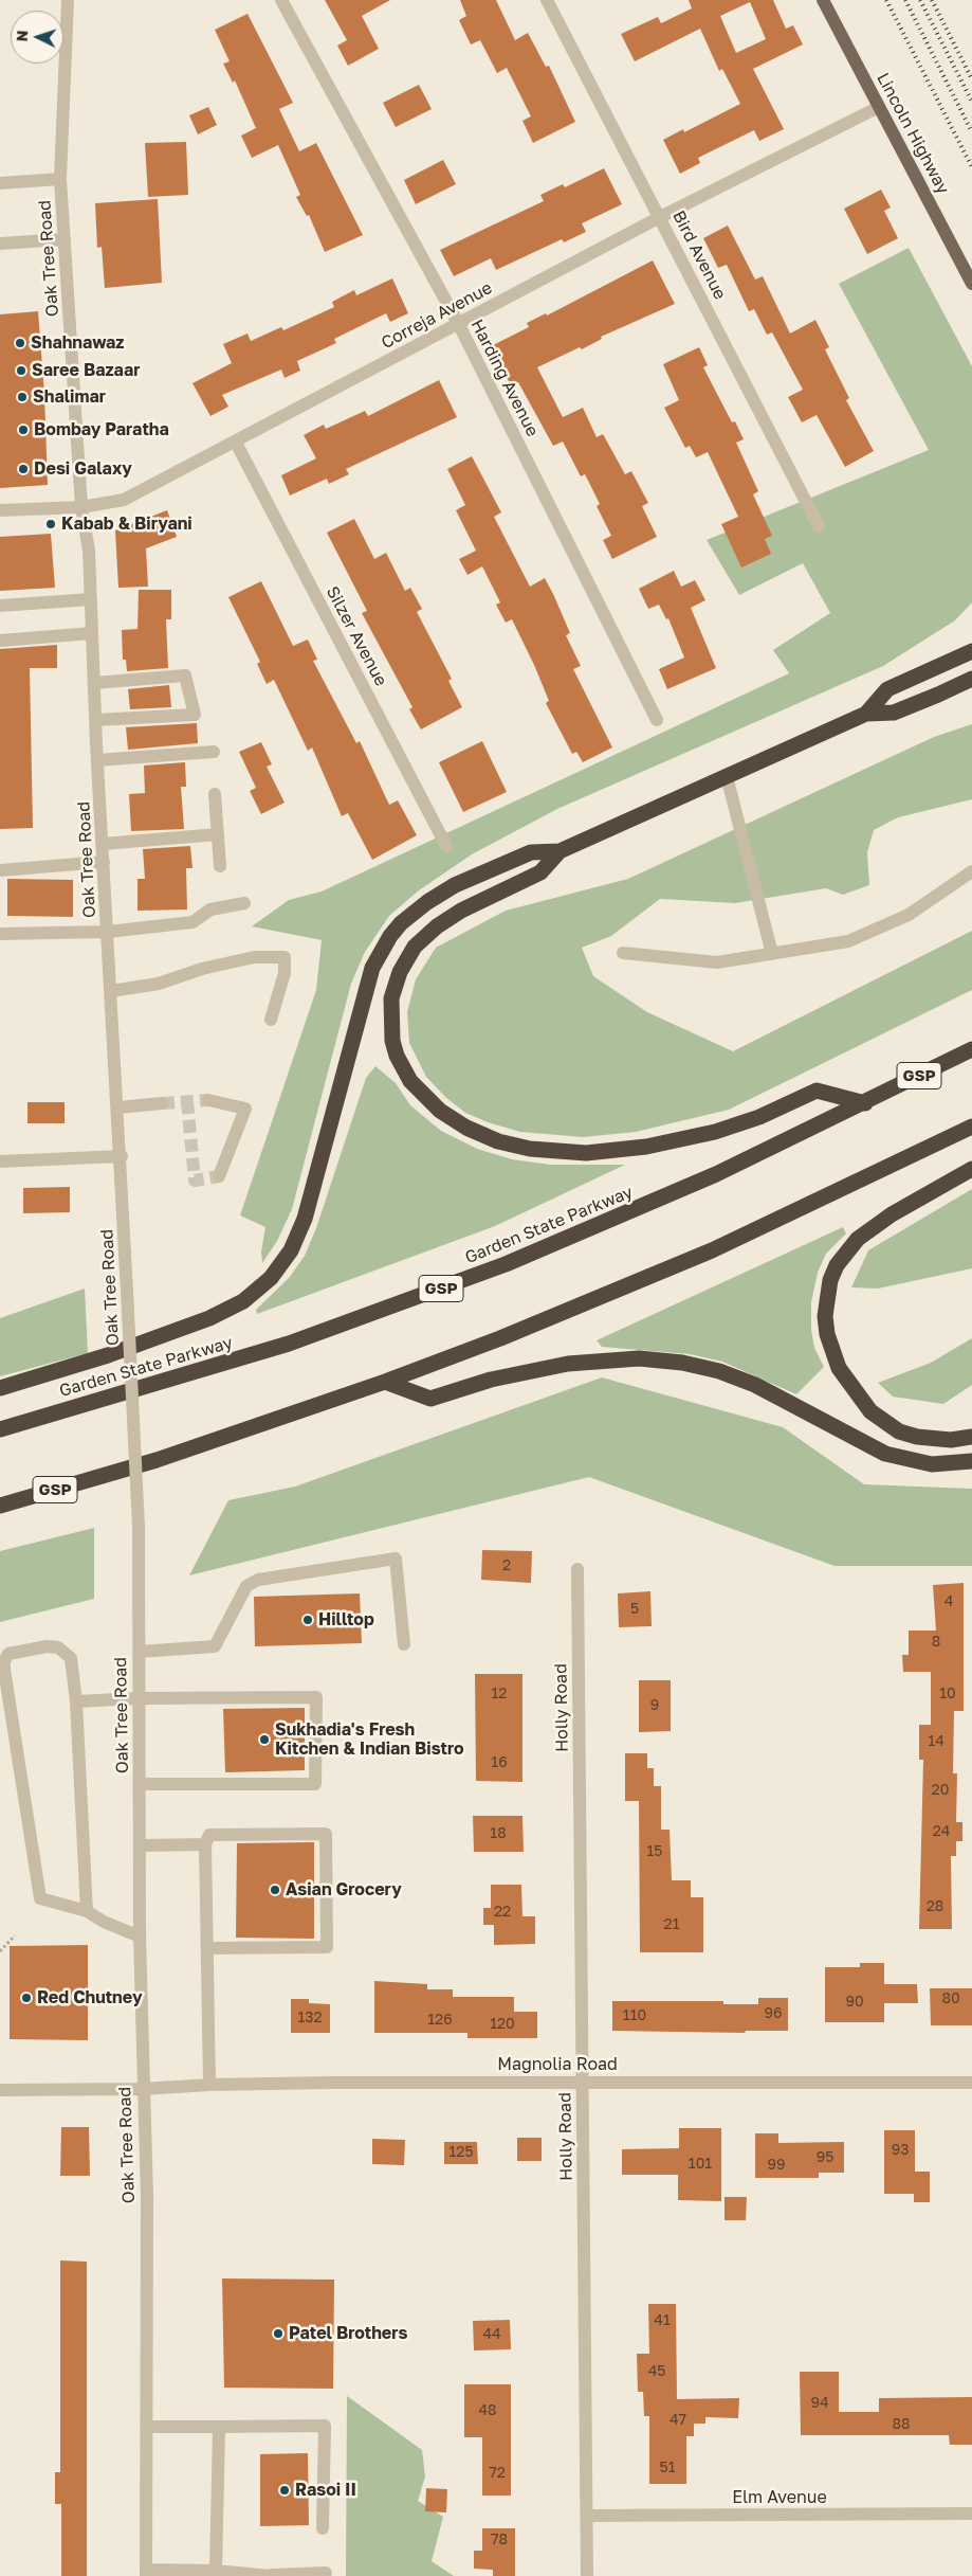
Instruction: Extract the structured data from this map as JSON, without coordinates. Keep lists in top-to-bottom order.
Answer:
{
  "streets": {
    "highway": ["GSP", "Garden State Parkway"],
    "main road": ["Lincoln Highway"],
    "street": [
      "Bird Avenue",
      "Oak Tree Road",
      "Correja Avenue",
      "Harding Avenue",
      "Silzer Avenue",
      "Holly Road",
      "Magnolia Road",
      "Elm Avenue"
    ]
  },
  "crossings": [
    ["Lincoln Highway", "Correja Avenue"],
    ["Bird Avenue", "Correja Avenue"],
    ["Oak Tree Road", "Correja Avenue"],
    ["Oak Tree Road", "Magnolia Road"],
    ["Correja Avenue", "Harding Avenue"],
    ["Correja Avenue", "Silzer Avenue"],
    ["Holly Road", "Magnolia Road"],
    ["Holly Road", "Elm Avenue"]
  ],
  "places": [
    "Shahnawaz",
    "Saree Bazaar",
    "Shalimar",
    "Bombay Paratha",
    "Desi Galaxy",
    "Kabab & Biryani",
    "Hilltop",
    "Sukhadia's Fresh Kitchen & Indian Bistro",
    "Asian Grocery",
    "Red Chutney",
    "Patel Brothers",
    "Rasoi II"
  ],
  "house_numbers": [
    "2",
    "4",
    "5",
    "8",
    "12",
    "10",
    "9",
    "14",
    "16",
    "20",
    "24",
    "18",
    "15",
    "28",
    "22",
    "21",
    "80",
    "90",
    "96",
    "110",
    "132",
    "126",
    "120",
    "93",
    "125",
    "95",
    "101",
    "99",
    "41",
    "44",
    "45",
    "94",
    "48",
    "47",
    "88",
    "51",
    "72",
    "78"
  ],
  "north": "left"
}
